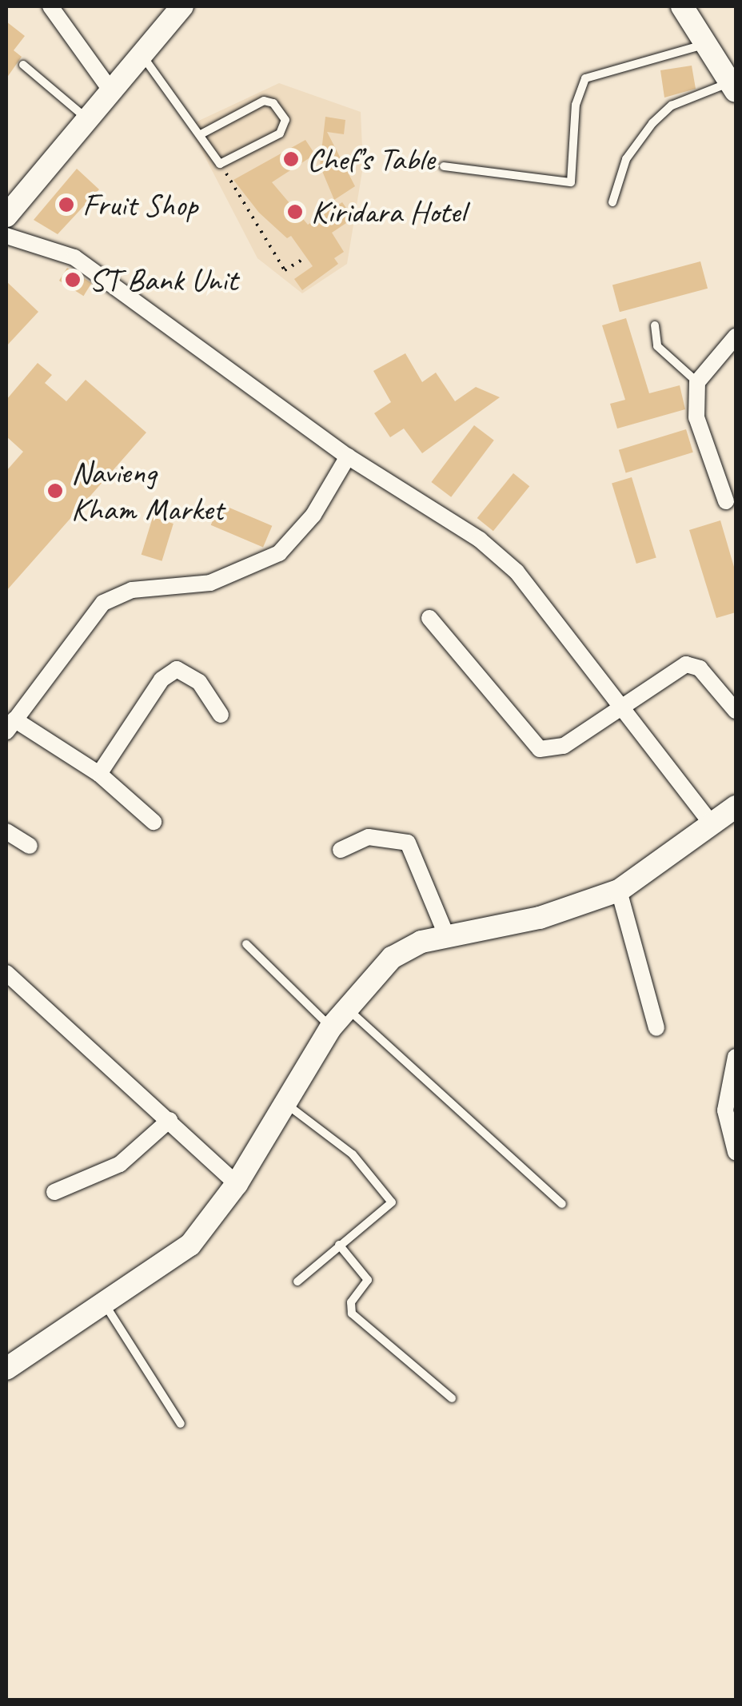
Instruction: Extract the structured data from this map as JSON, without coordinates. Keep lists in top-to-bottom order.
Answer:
{
  "places": [
    "Chef’s Table",
    "Fruit Shop",
    "Kiridara Hotel",
    "ST Bank Unit",
    "Navieng Kham Market"
  ]
}
